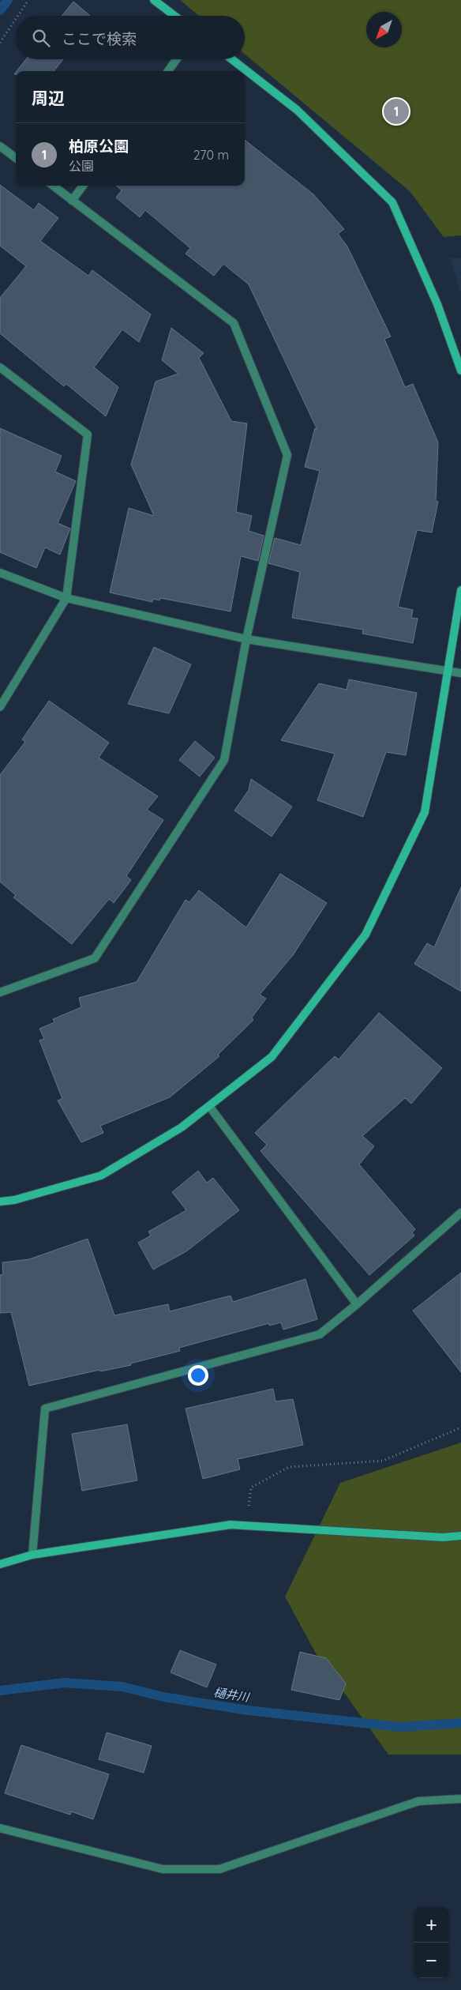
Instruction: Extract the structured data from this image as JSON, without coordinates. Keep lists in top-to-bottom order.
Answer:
{
  "water": ["樋井川"],
  "north": "bottom left",
  "page": {
    "search": "ここで検索",
    "heading": "周辺",
    "pins": "1",
    "list": [
      {
        "mark": "1",
        "name": "柏原公園",
        "note": "公園",
        "value": "270 m"
      }
    ],
    "map_buttons": ["+", "−"]
  }
}
